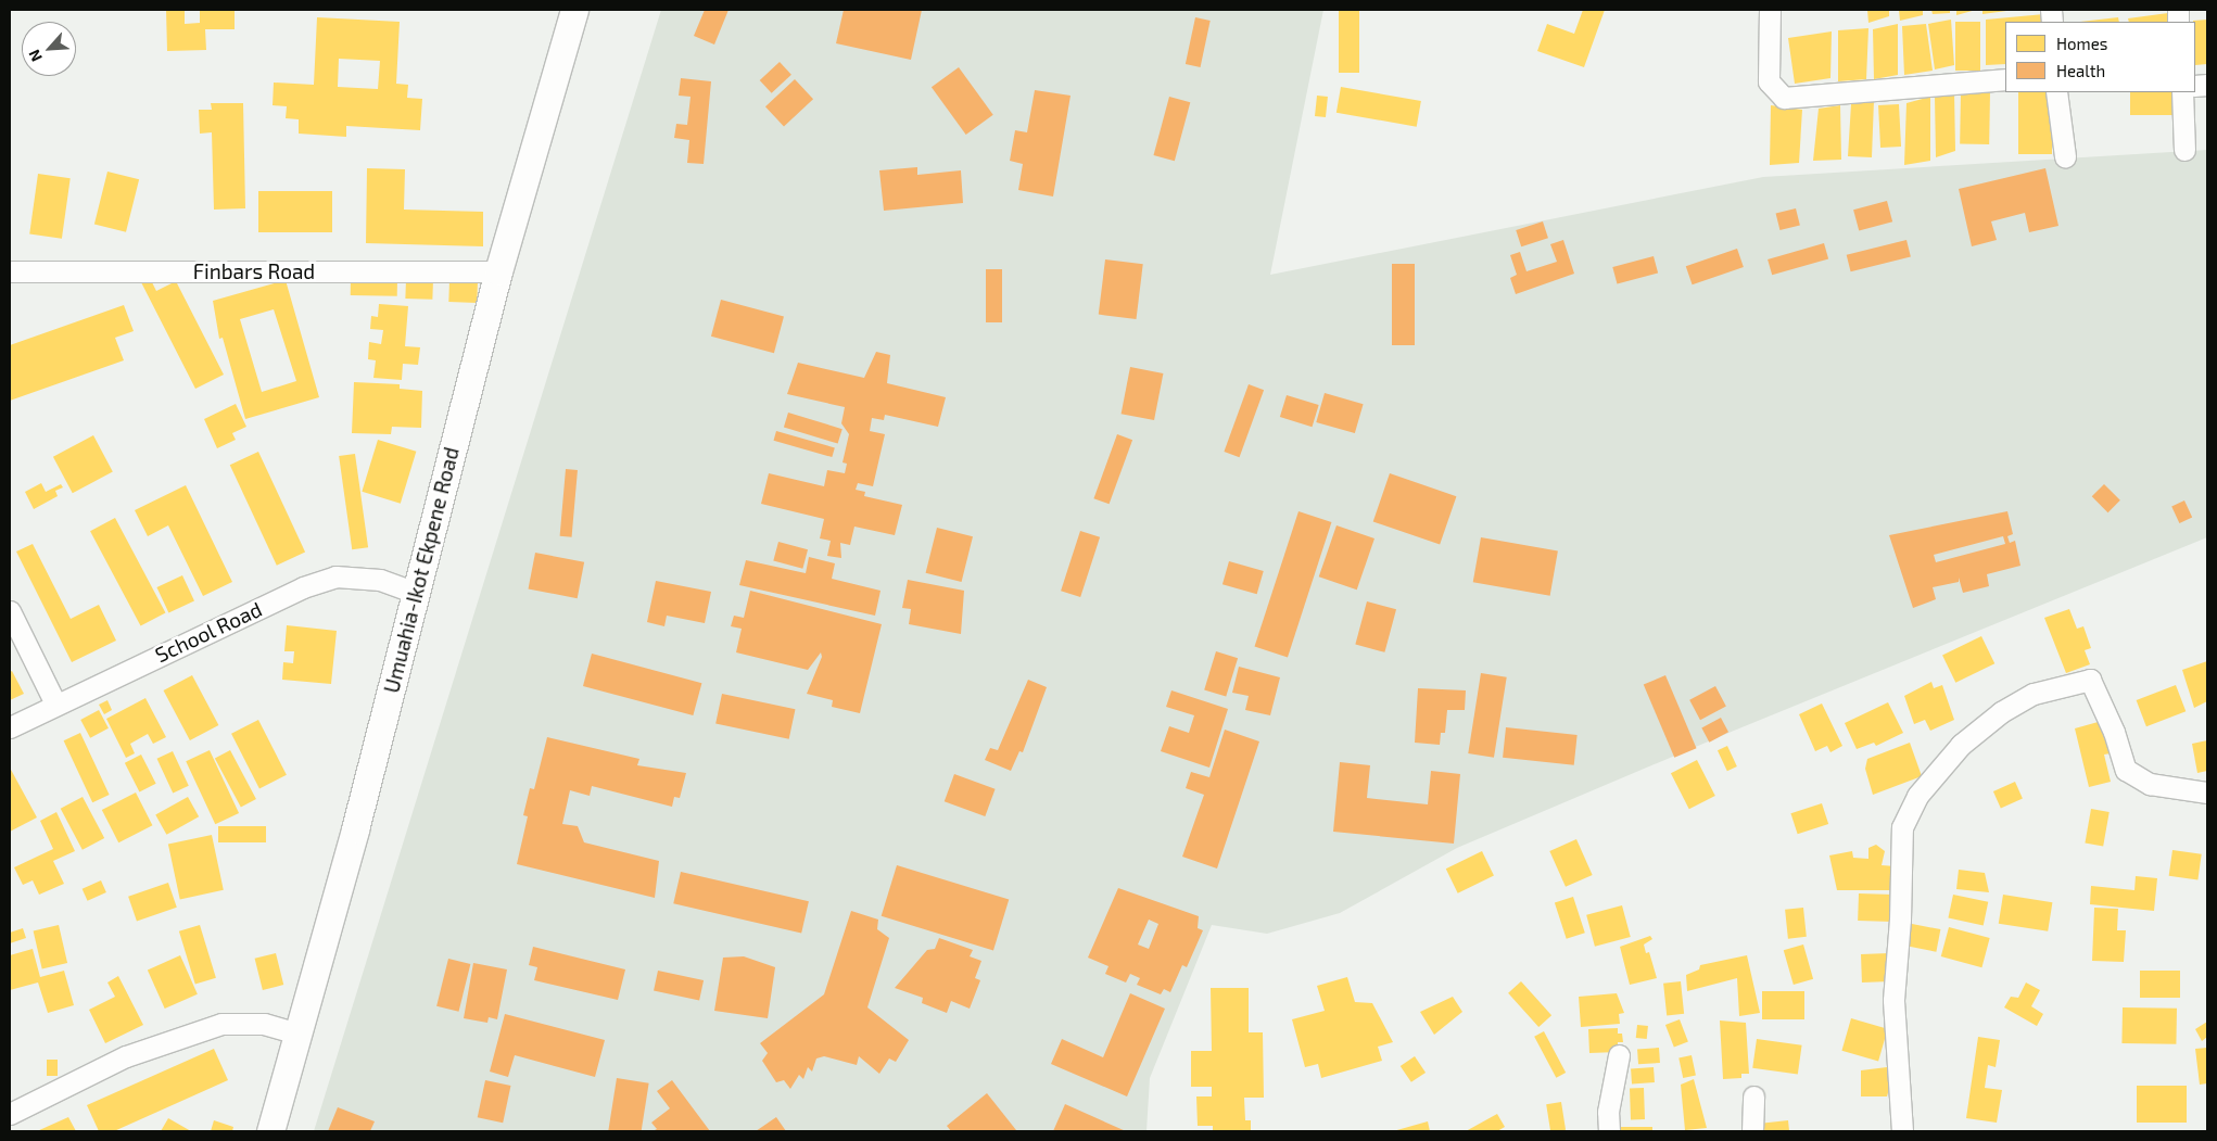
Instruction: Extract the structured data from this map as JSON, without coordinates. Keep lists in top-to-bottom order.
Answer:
{
  "streets": {
    "main road": ["Umuahia-Ikot Ekpene Road"],
    "street": ["Finbars Road", "School Road"]
  },
  "crossings": [
    ["Finbars Road", "Umuahia-Ikot Ekpene Road"],
    ["Umuahia-Ikot Ekpene Road", "School Road"]
  ],
  "legend": ["Homes", "Health"],
  "north": "bottom left"
}
